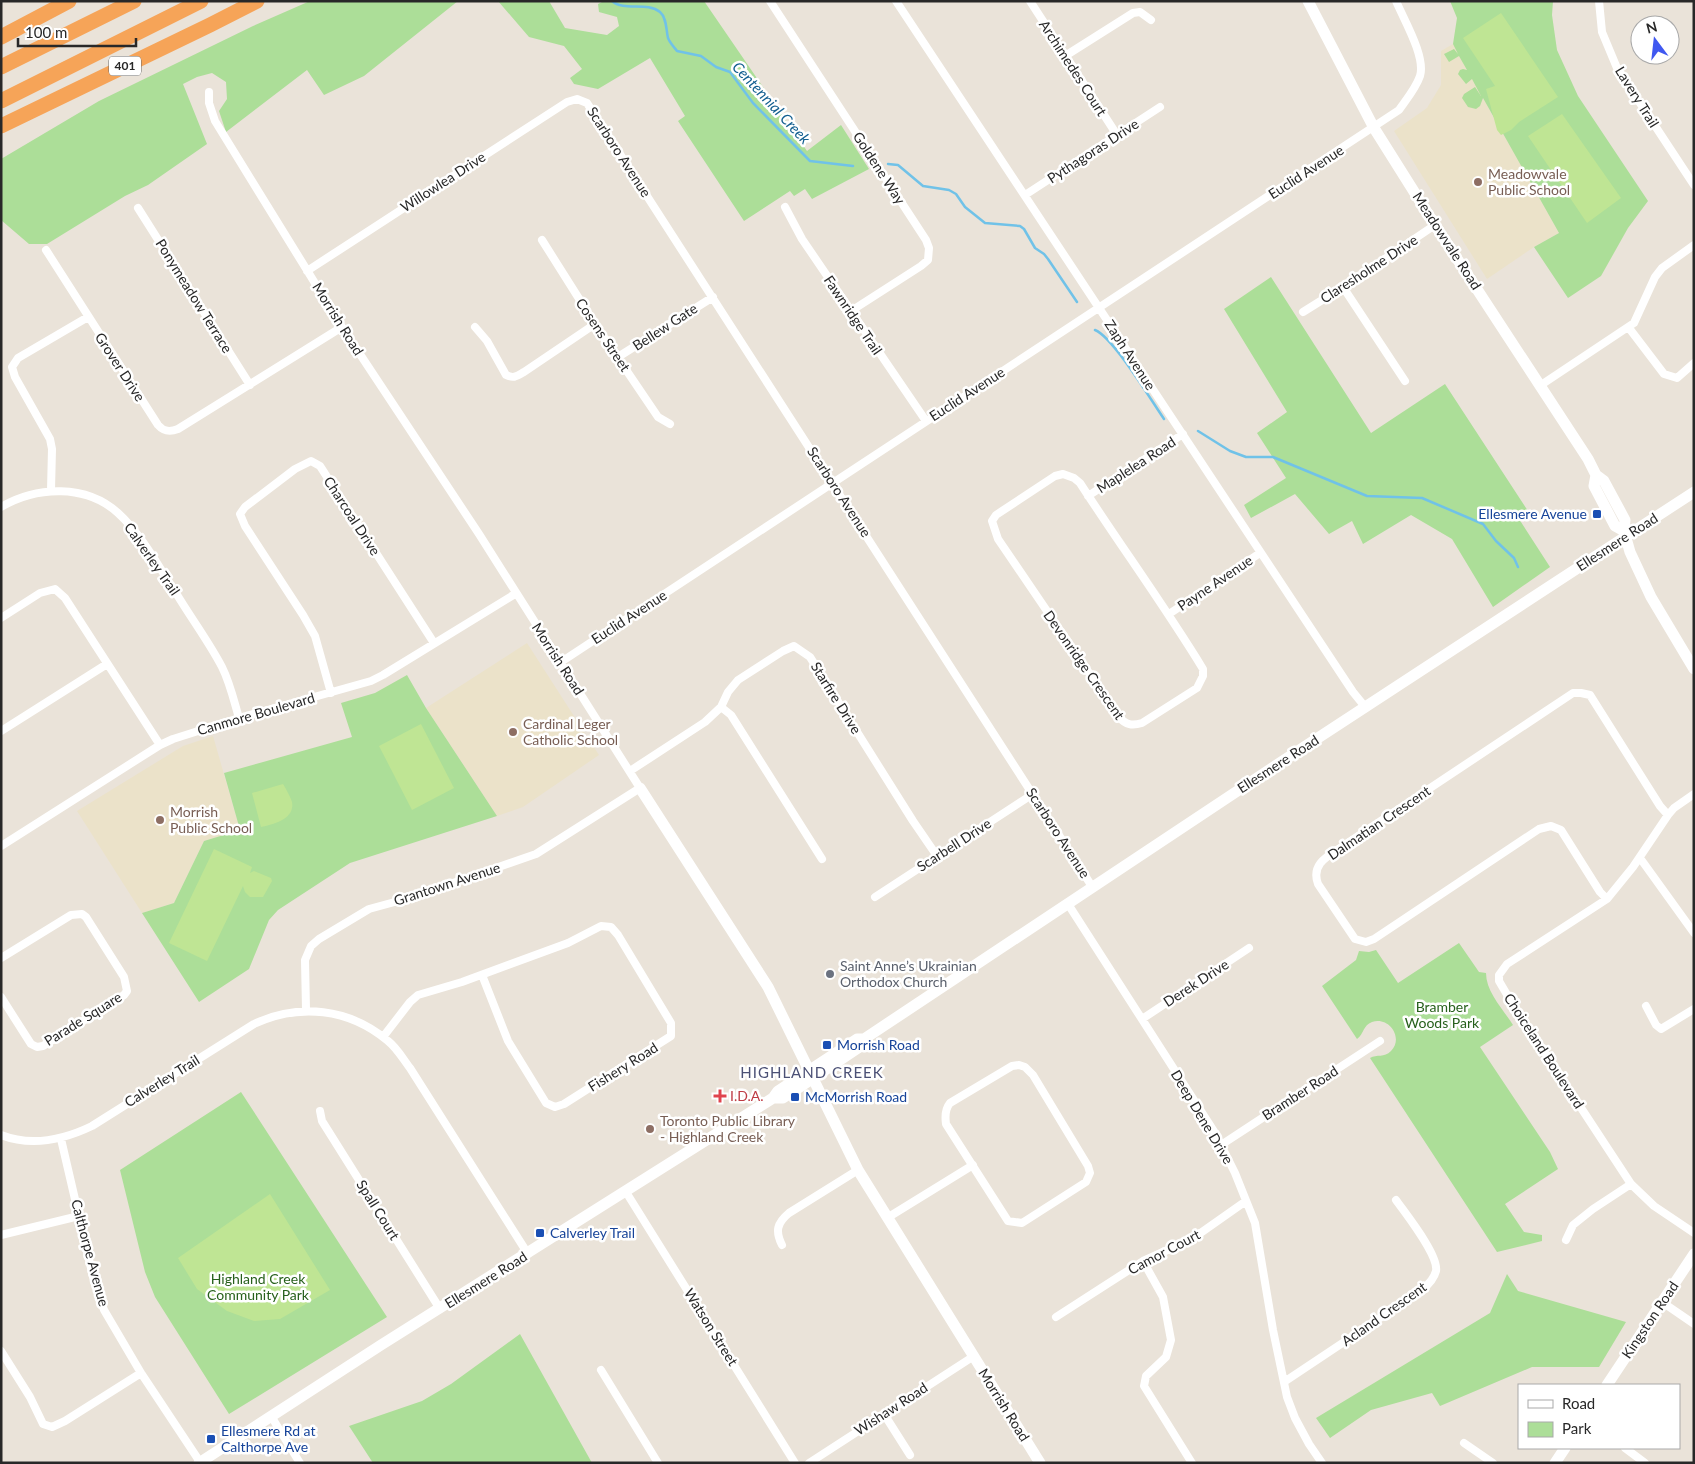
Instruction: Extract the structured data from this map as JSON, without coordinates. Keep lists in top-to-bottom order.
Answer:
{
  "streets": {
    "highway": ["401"],
    "main road": [
      "Meadowvale Road",
      "Morrish Road",
      "Ellesmere Road",
      "Kingston Road"
    ],
    "street": [
      "Archimedes Court",
      "Lavery Trail",
      "Pythagoras Drive",
      "Scarboro Avenue",
      "Goldene Way",
      "Euclid Avenue",
      "Willowlea Drive",
      "Claresholme Drive",
      "Ponymeadow Terrace",
      "Fawnridge Trail",
      "Bellew Gate",
      "Cosens Street",
      "Zaph Avenue",
      "Grover Drive",
      "Maplelea Road",
      "Charcoal Drive",
      "Calverley Trail",
      "Payne Avenue",
      "Devonridge Crescent",
      "Starfire Drive",
      "Canmore Boulevard",
      "Dalmatian Crescent",
      "Scarbell Drive",
      "Grantown Avenue",
      "Derek Drive",
      "Parade Square",
      "Choiceland Boulevard",
      "Fishery Road",
      "Bramber Road",
      "Deep Dene Drive",
      "Spall Court",
      "Camor Court",
      "Calthorpe Avenue",
      "Acland Crescent",
      "Watson Street",
      "Wishaw Road"
    ]
  },
  "crossings": [
    ["Archimedes Court", "Pythagoras Drive"],
    ["Pythagoras Drive", "Zaph Avenue"],
    ["Scarboro Avenue", "Euclid Avenue"],
    ["Scarboro Avenue", "Willowlea Drive"],
    ["Scarboro Avenue", "Bellew Gate"],
    ["Scarboro Avenue", "Ellesmere Road"],
    ["Scarboro Avenue", "Scarbell Drive"],
    ["Goldene Way", "Fawnridge Trail"],
    ["Euclid Avenue", "Meadowvale Road"],
    ["Euclid Avenue", "Fawnridge Trail"],
    ["Euclid Avenue", "Morrish Road"],
    ["Euclid Avenue", "Zaph Avenue"],
    ["Willowlea Drive", "Morrish Road"],
    ["Meadowvale Road", "Claresholme Drive"],
    ["Meadowvale Road", "Ellesmere Road"],
    ["Ponymeadow Terrace", "Grover Drive"],
    ["Morrish Road", "Grover Drive"],
    ["Morrish Road", "Ellesmere Road"],
    ["Morrish Road", "Starfire Drive"],
    ["Morrish Road", "Canmore Boulevard"],
    ["Morrish Road", "Grantown Avenue"],
    ["Morrish Road", "Wishaw Road"],
    ["Bellew Gate", "Cosens Street"],
    ["Zaph Avenue", "Maplelea Road"],
    ["Zaph Avenue", "Ellesmere Road"],
    ["Zaph Avenue", "Payne Avenue"],
    ["Grover Drive", "Calverley Trail"],
    ["Maplelea Road", "Devonridge Crescent"],
    ["Charcoal Drive", "Canmore Boulevard"],
    ["Ellesmere Road", "Calverley Trail"],
    ["Ellesmere Road", "Deep Dene Drive"],
    ["Ellesmere Road", "Spall Court"],
    ["Ellesmere Road", "Calthorpe Avenue"],
    ["Ellesmere Road", "Watson Street"],
    ["Calverley Trail", "Canmore Boulevard"],
    ["Calverley Trail", "Grantown Avenue"],
    ["Calverley Trail", "Fishery Road"],
    ["Calverley Trail", "Calthorpe Avenue"],
    ["Payne Avenue", "Devonridge Crescent"],
    ["Starfire Drive", "Scarbell Drive"],
    ["Dalmatian Crescent", "Choiceland Boulevard"],
    ["Derek Drive", "Deep Dene Drive"],
    ["Bramber Road", "Deep Dene Drive"],
    ["Deep Dene Drive", "Camor Court"],
    ["Deep Dene Drive", "Acland Crescent"]
  ],
  "districts": ["HIGHLAND CREEK"],
  "water": ["Centennial Creek"],
  "parks": ["Bramber Woods Park", "Highland Creek Community Park"],
  "places": {
    "other": [
      "Meadowvale Public School",
      "Cardinal Leger Catholic School",
      "Morrish Public School",
      "Saint Anne’s Ukrainian Orthodox Church",
      "Toronto Public Library - Highland Creek"
    ],
    "transit": [
      "Ellesmere Avenue",
      "Morrish Road",
      "McMorrish Road",
      "Calverley Trail",
      "Ellesmere Rd at Calthorpe Ave"
    ],
    "health": ["I.D.A."]
  },
  "legend": ["Road", "Park"],
  "scale_bar": "100 m",
  "north": "top"
}
